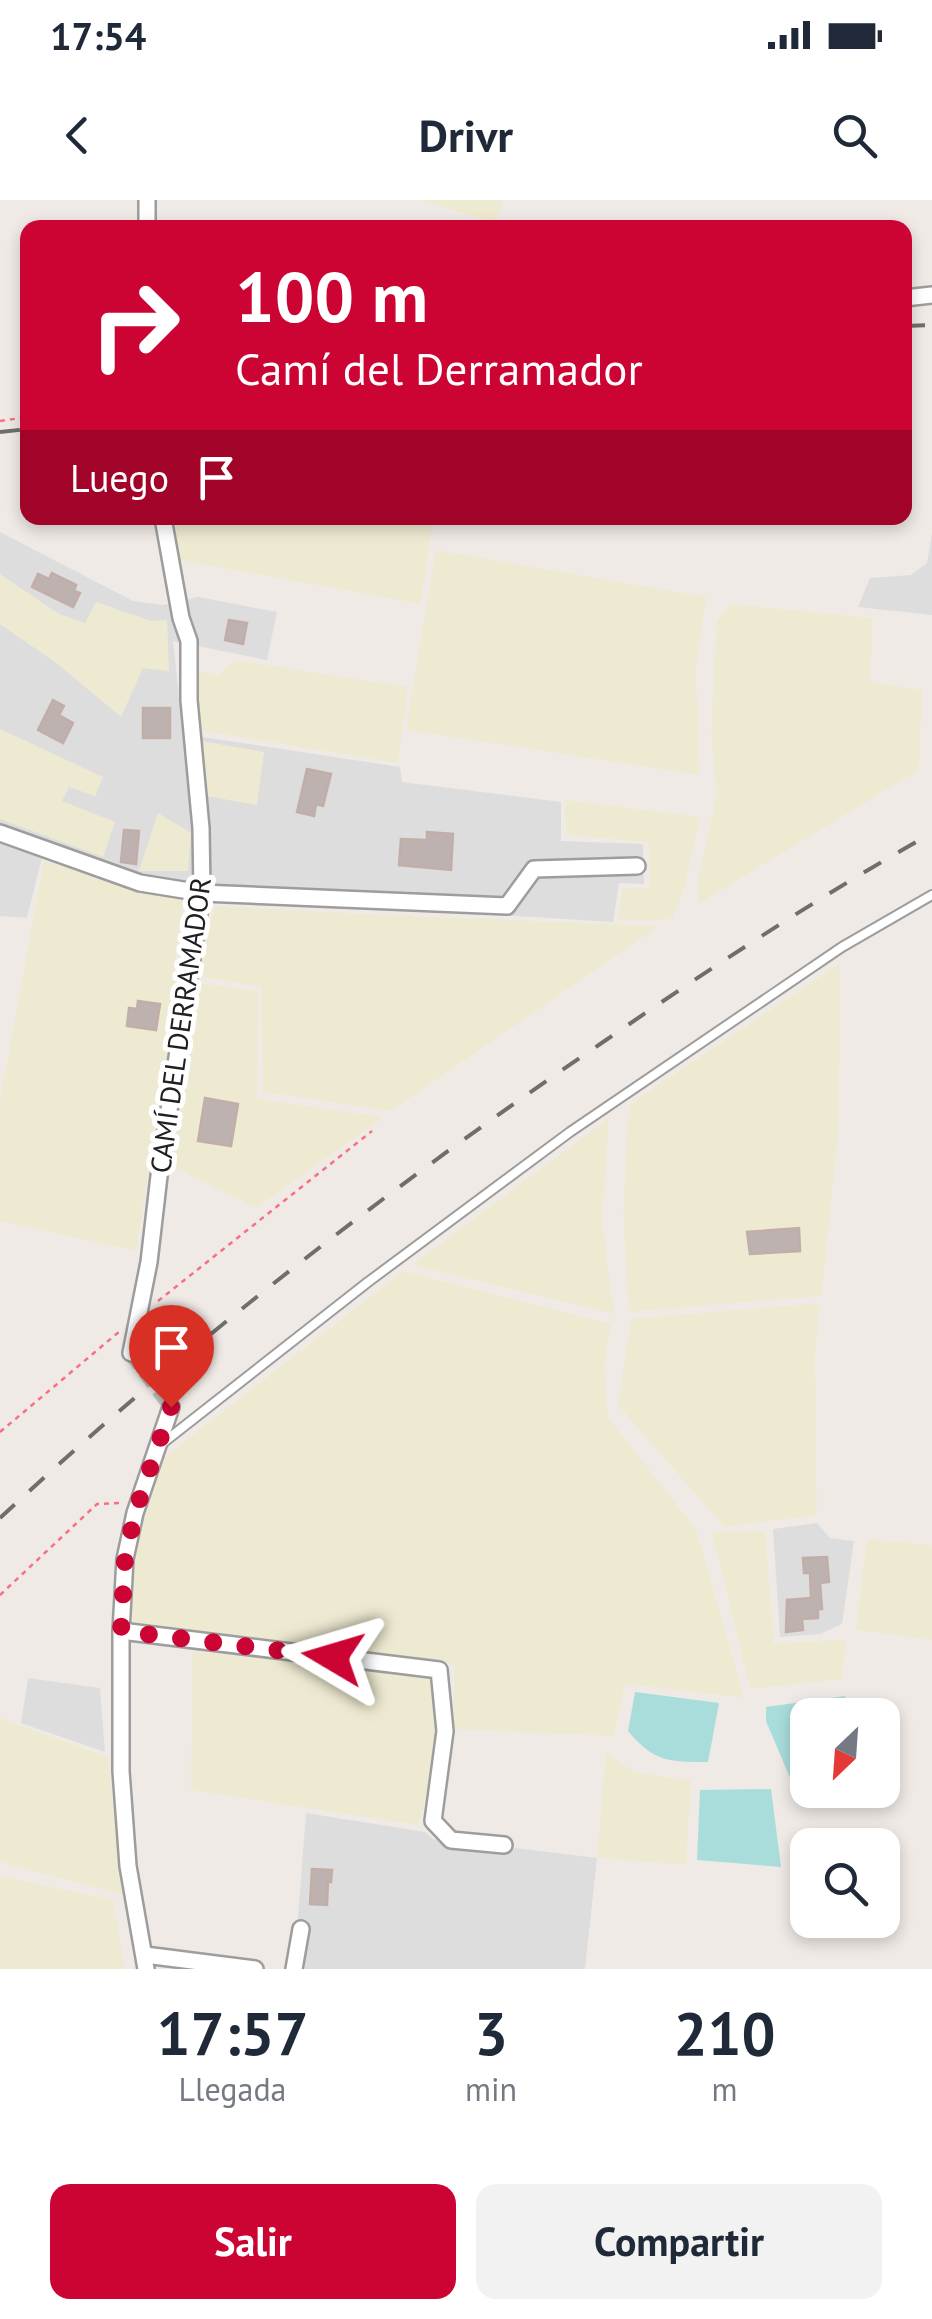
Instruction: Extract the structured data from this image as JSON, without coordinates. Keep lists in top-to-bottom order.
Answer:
{
  "streets": {
    "street": ["CAMÍ DEL DERRAMADOR"]
  },
  "north": "bottom left",
  "page": {
    "status": "17:54",
    "header": "Drivr",
    "turn": ["100 m", "Camí del Derramador"],
    "then": "Luego",
    "eta": [
      "17:57",
      "Llegada",
      "3",
      "min",
      "210",
      "m"
    ],
    "buttons": ["Salir", "Compartir"]
  }
}
